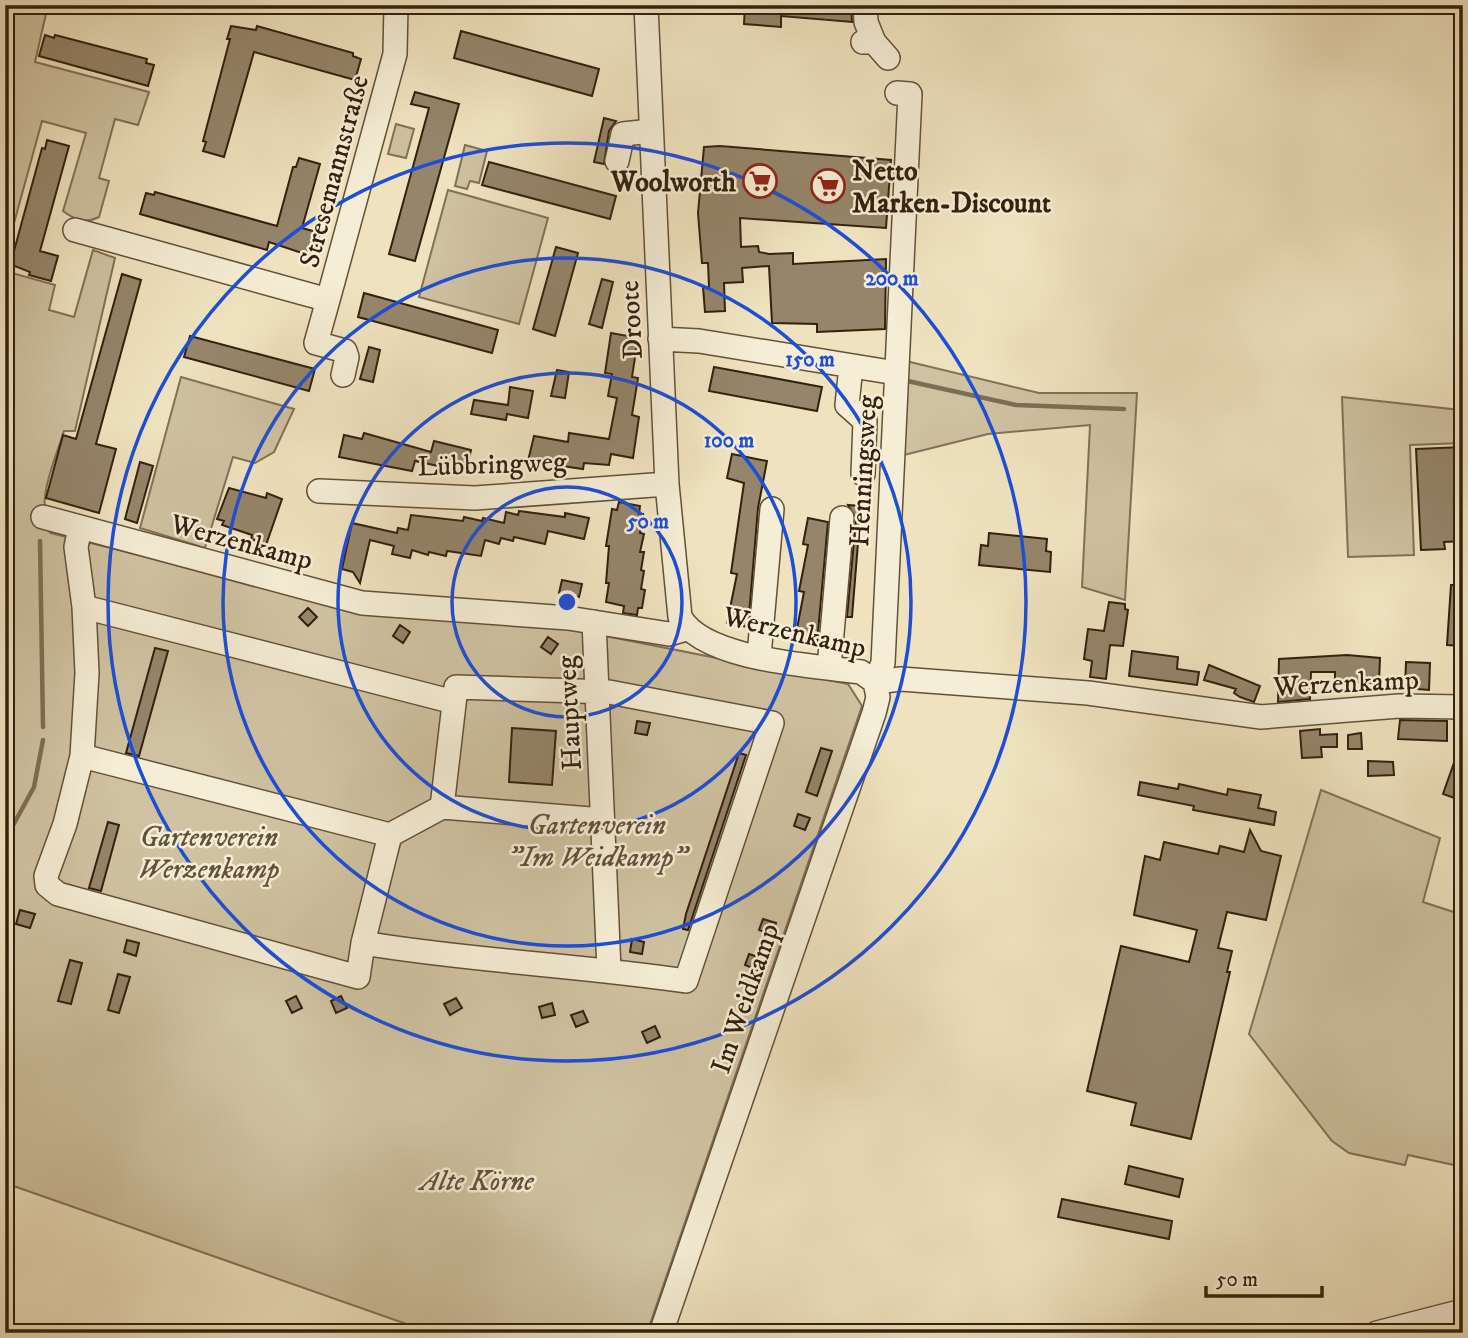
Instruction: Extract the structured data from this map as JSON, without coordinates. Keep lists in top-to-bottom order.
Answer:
{
  "streets": {
    "street": [
      "Stresemannstraße",
      "Droote",
      "Lübbringweg",
      "Henningsweg",
      "Werzenkamp",
      "Hauptweg",
      "Im Weidkamp"
    ]
  },
  "crossings": [
    ["Droote", "Lübbringweg"],
    ["Droote", "Henningsweg"],
    ["Droote", "Werzenkamp"],
    ["Henningsweg", "Werzenkamp"],
    ["Henningsweg", "Im Weidkamp"],
    ["Werzenkamp", "Hauptweg"],
    ["Werzenkamp", "Im Weidkamp"]
  ],
  "parks": ["Gartenverein \"Im Weidkamp\"", "Gartenverein Werzenkamp", "Alte Körne"],
  "places": {
    "supermarket": ["Woolworth", "Netto Marken-Discount"]
  },
  "scale_bar": "50 m",
  "rings": [
    "200 m",
    "150 m",
    "100 m",
    "50 m"
  ]
}
